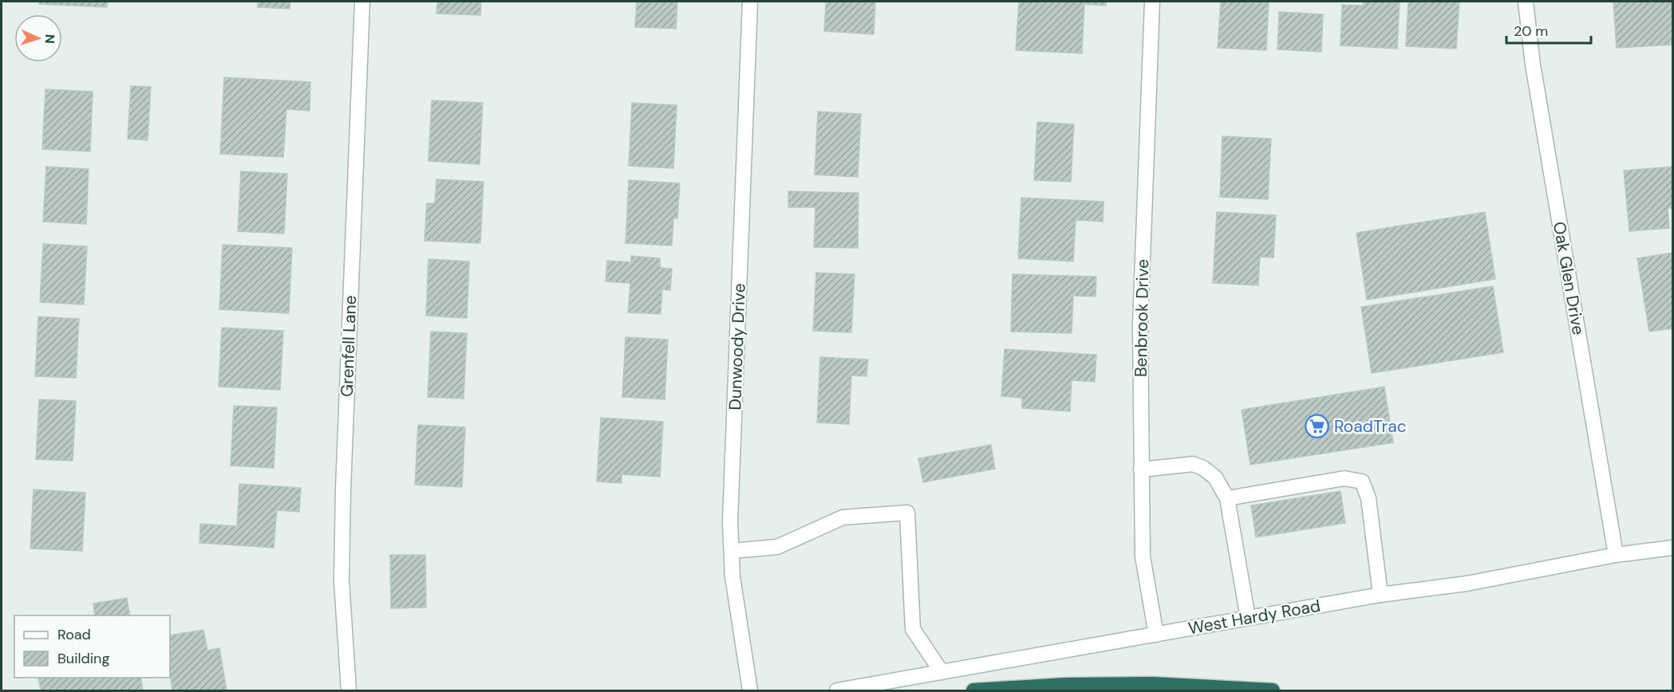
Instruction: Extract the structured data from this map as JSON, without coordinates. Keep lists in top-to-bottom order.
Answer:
{
  "streets": {
    "street": [
      "Oak Glen Drive",
      "Benbrook Drive",
      "Grenfell Lane",
      "Dunwoody Drive",
      "West Hardy Road"
    ]
  },
  "crossings": [
    ["Oak Glen Drive", "West Hardy Road"],
    ["Benbrook Drive", "West Hardy Road"]
  ],
  "places": {
    "supermarket": ["RoadTrac"]
  },
  "legend": ["Road", "Building"],
  "scale_bar": "20 m",
  "north": "right"
}
